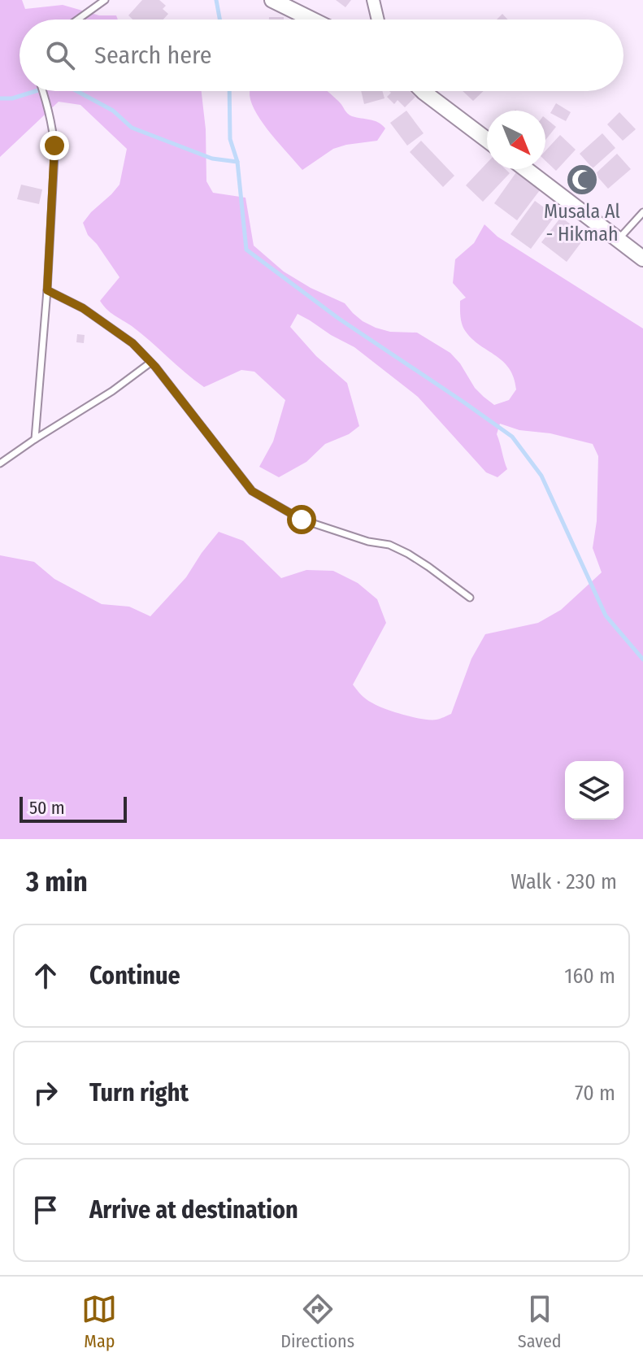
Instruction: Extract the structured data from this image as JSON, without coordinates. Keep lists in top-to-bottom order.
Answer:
{
  "places": {
    "mosque": ["Musala Al - Hikmah"]
  },
  "scale_bar": "50 m",
  "north": "bottom right",
  "page": {
    "search": "Search here",
    "scale": "50 m",
    "heading": ["3 min", "Walk · 230 m"],
    "list": [
      ["Continue", "160 m"],
      ["Turn right", "70 m"],
      "Arrive at destination"
    ],
    "nav": ["Map", "Directions", "Saved"]
  }
}
